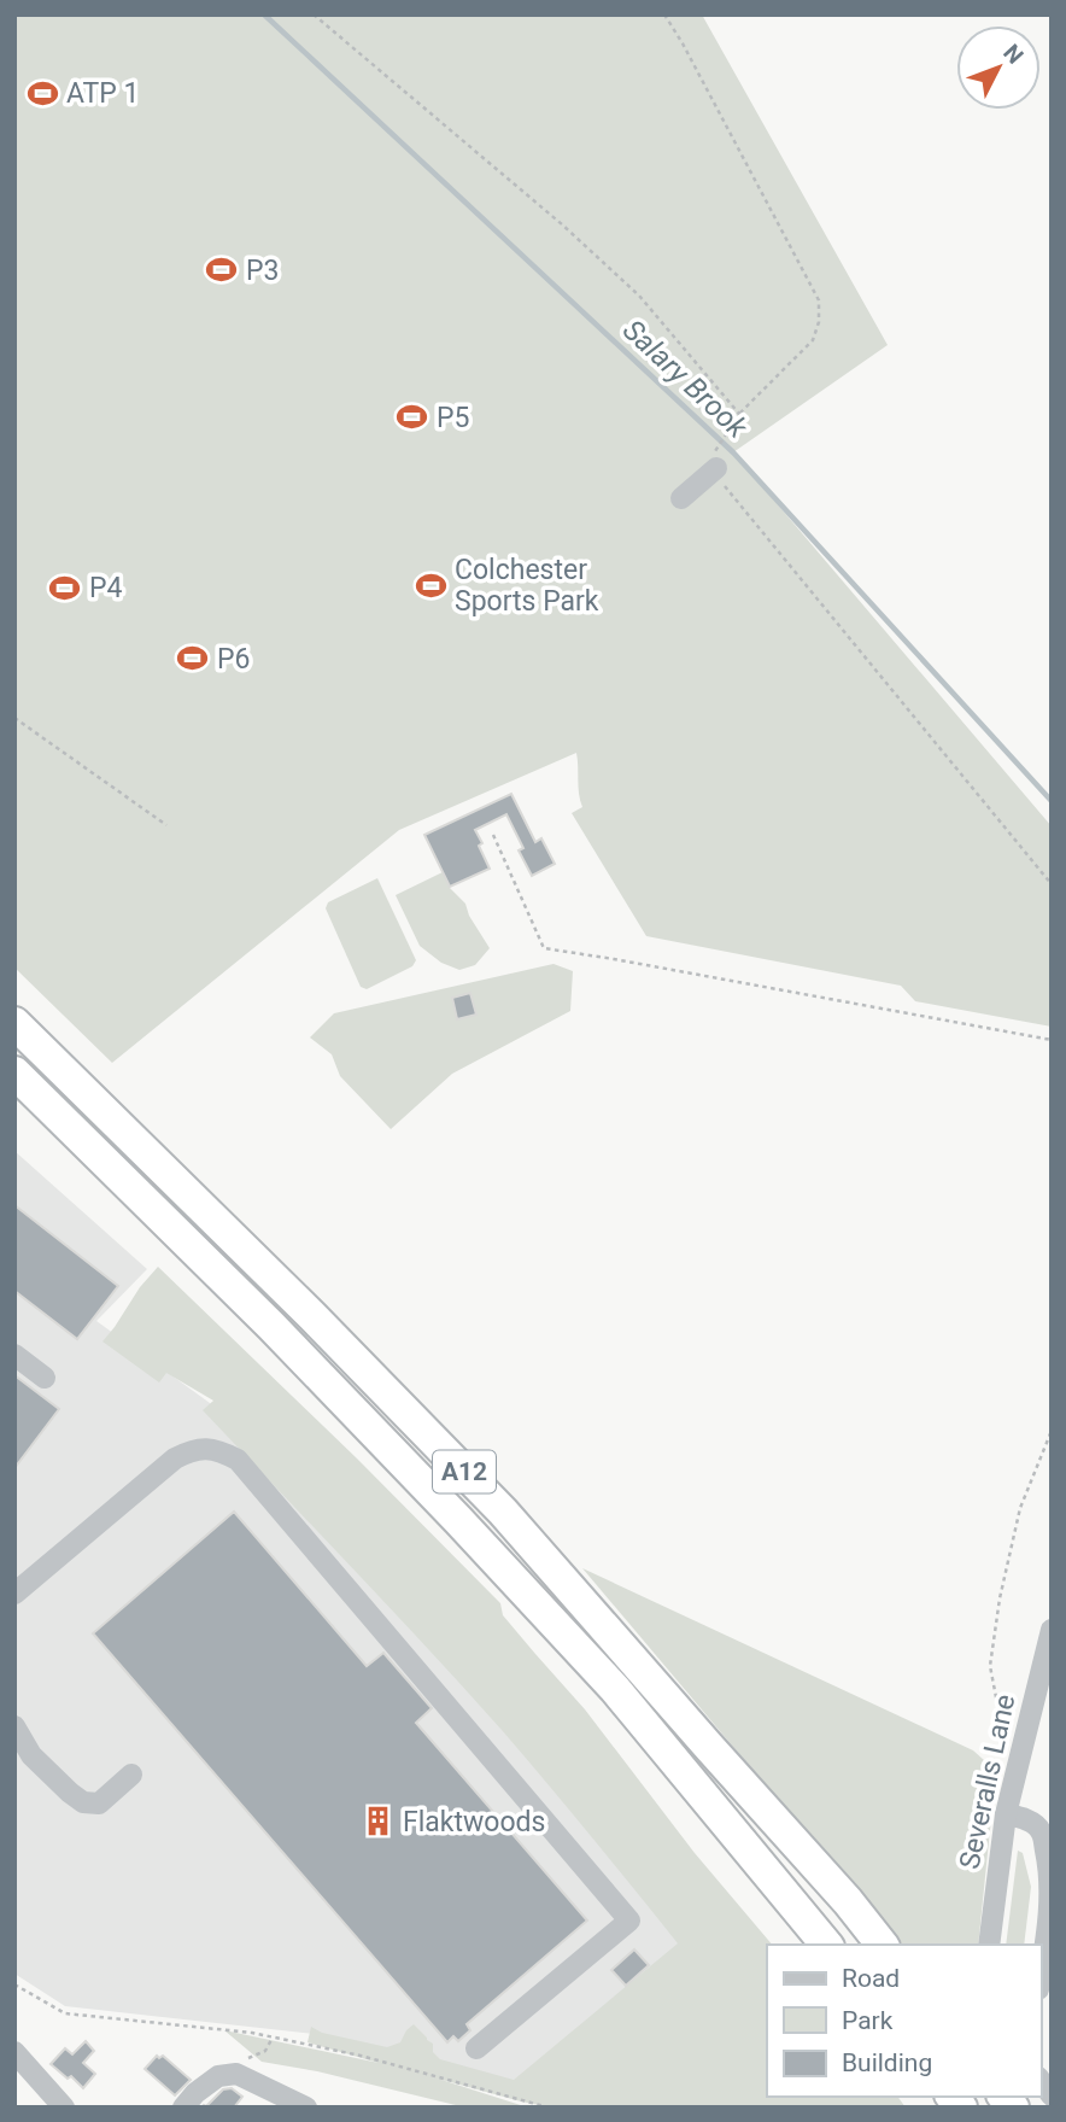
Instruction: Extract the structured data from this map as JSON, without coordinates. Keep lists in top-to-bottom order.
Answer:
{
  "streets": {
    "highway": ["A12"],
    "street": ["Severalls Lane"]
  },
  "water": ["Salary Brook"],
  "places": {
    "sports": [
      "ATP 1",
      "P3",
      "P5",
      "Colchester Sports Park",
      "P4",
      "P6"
    ],
    "building": ["Flaktwoods"]
  },
  "legend": ["Road", "Park", "Building"],
  "north": "top right"
}
